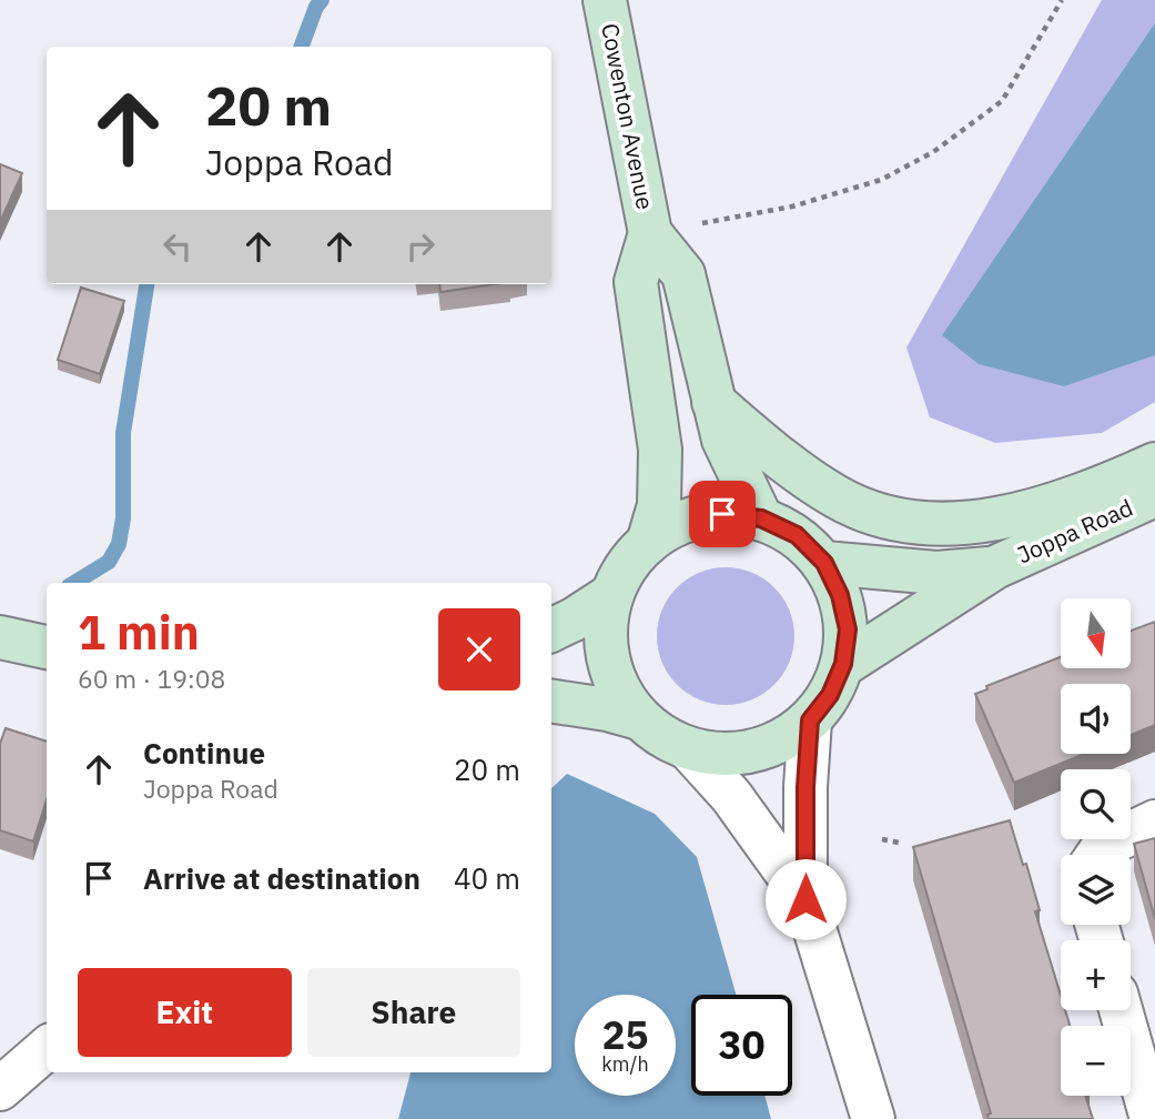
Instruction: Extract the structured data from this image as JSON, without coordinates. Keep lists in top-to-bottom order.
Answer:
{
  "streets": {
    "street": ["Cowenton Avenue", "Joppa Road"]
  },
  "crossings": [
    ["Cowenton Avenue", "Joppa Road"]
  ],
  "north": "bottom",
  "page": {
    "turn": ["20 m", "Joppa Road"],
    "heading": ["1 min", "60 m · 19:08"],
    "map_buttons": ["+", "−"],
    "list": [
      {
        "name": "Continue",
        "note": "Joppa Road",
        "value": "20 m"
      },
      {
        "name": "Arrive at destination",
        "value": "40 m"
      }
    ],
    "buttons": ["Exit", "Share"],
    "speed": "25 km/h",
    "limit": "30"
  }
}
